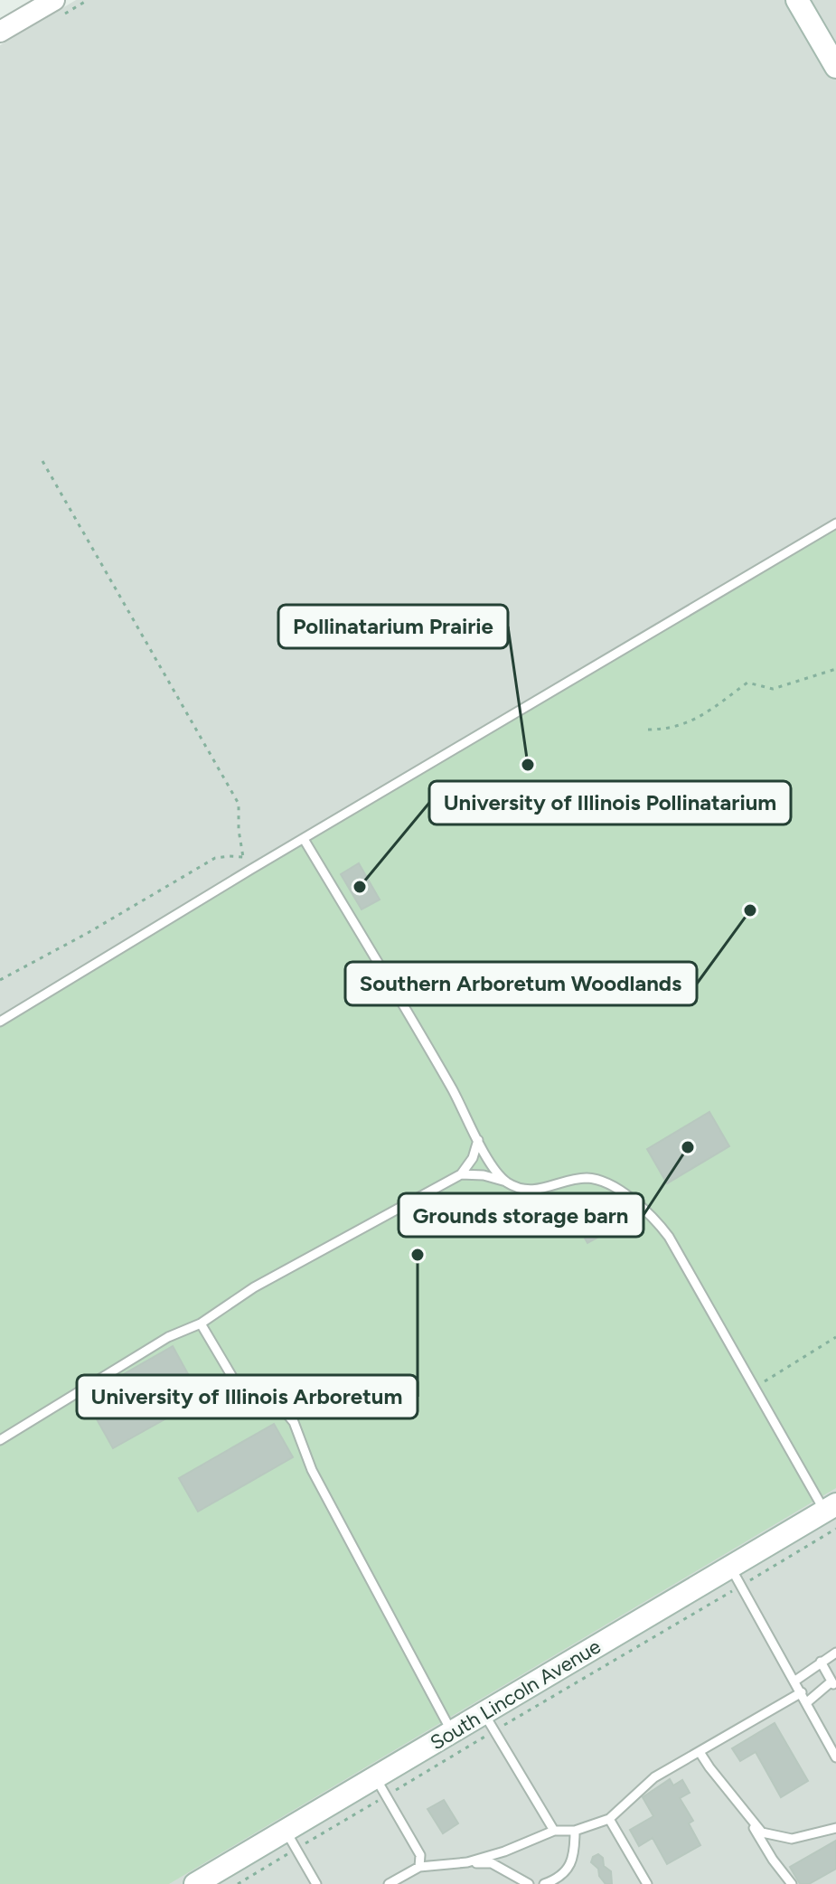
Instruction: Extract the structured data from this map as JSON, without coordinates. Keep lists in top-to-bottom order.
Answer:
{
  "streets": {
    "main road": ["South Lincoln Avenue"]
  },
  "places": [
    "Pollinatarium Prairie",
    "University of Illinois Pollinatarium",
    "Southern Arboretum Woodlands",
    "Grounds storage barn",
    "University of Illinois Arboretum"
  ]
}
